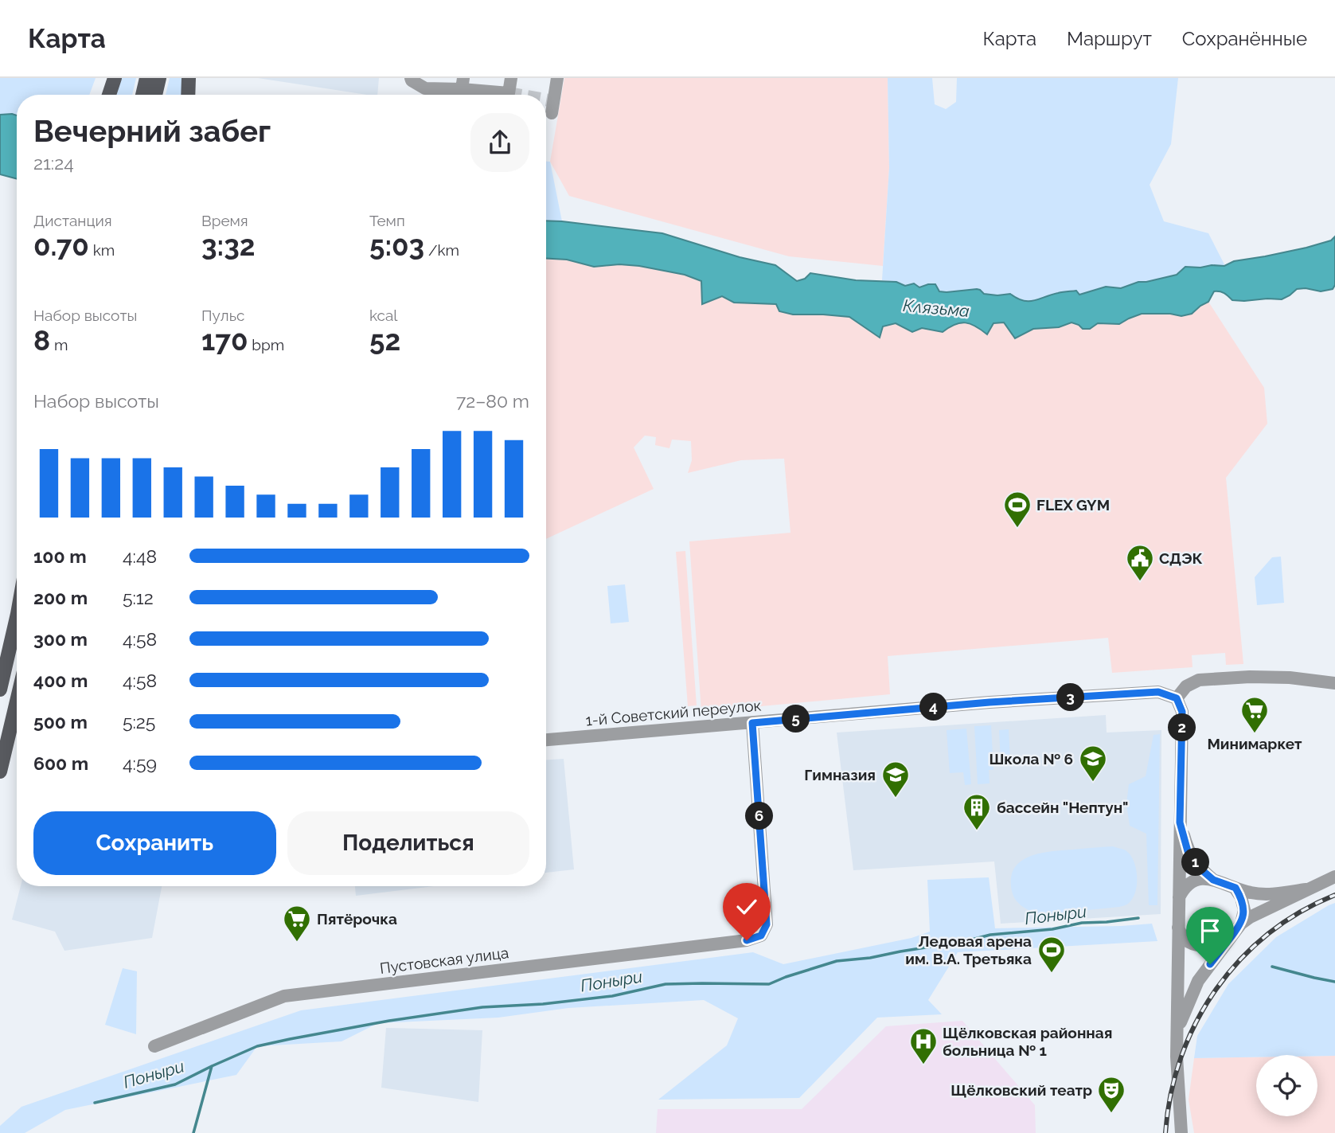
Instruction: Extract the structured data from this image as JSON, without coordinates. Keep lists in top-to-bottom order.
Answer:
{
  "streets": {
    "street": ["1-й Советский переулок", "Пустовская улица"]
  },
  "crossings": [
    ["1-й Советский переулок", "Пустовская улица"]
  ],
  "water": ["Клязьма", "Поныри"],
  "places": {
    "sports": ["FLEX GYM", "Ледовая арена им. В.А. Третьяка"],
    "public building": ["СДЭК"],
    "supermarket": ["Минимаркет", "Пятёрочка"],
    "school or university": ["Школа № 6", "Гимназия"],
    "building": ["бассейн \"Нептун\""],
    "hospital": ["Щёлковская районная больница № 1"],
    "theatre": ["Щёлковский театр"]
  },
  "page": {
    "header": "Карта",
    "nav": ["Карта", "Маршрут", "Сохранённые"],
    "heading": ["Вечерний забег", "21:24"],
    "stats": [
      ["Дистанция", "0.70 km"],
      ["Время", "3:32"],
      ["Темп", "5:03 /km"],
      ["Набор высоты", "8 m"],
      ["Пульс", "170 bpm"],
      ["kcal", "52"]
    ],
    "chart": ["Набор высоты", "72–80 m"],
    "list": [
      {
        "name": "100 m",
        "note": "4:48"
      },
      {
        "name": "200 m",
        "note": "5:12"
      },
      {
        "name": "300 m",
        "note": "4:58"
      },
      {
        "name": "400 m",
        "note": "4:58"
      },
      {
        "name": "500 m",
        "note": "5:25"
      },
      {
        "name": "600 m",
        "note": "4:59"
      }
    ],
    "pins": [
      "3",
      "4",
      "5",
      "2",
      "6",
      "1"
    ],
    "buttons": ["Сохранить", "Поделиться"]
  }
}
